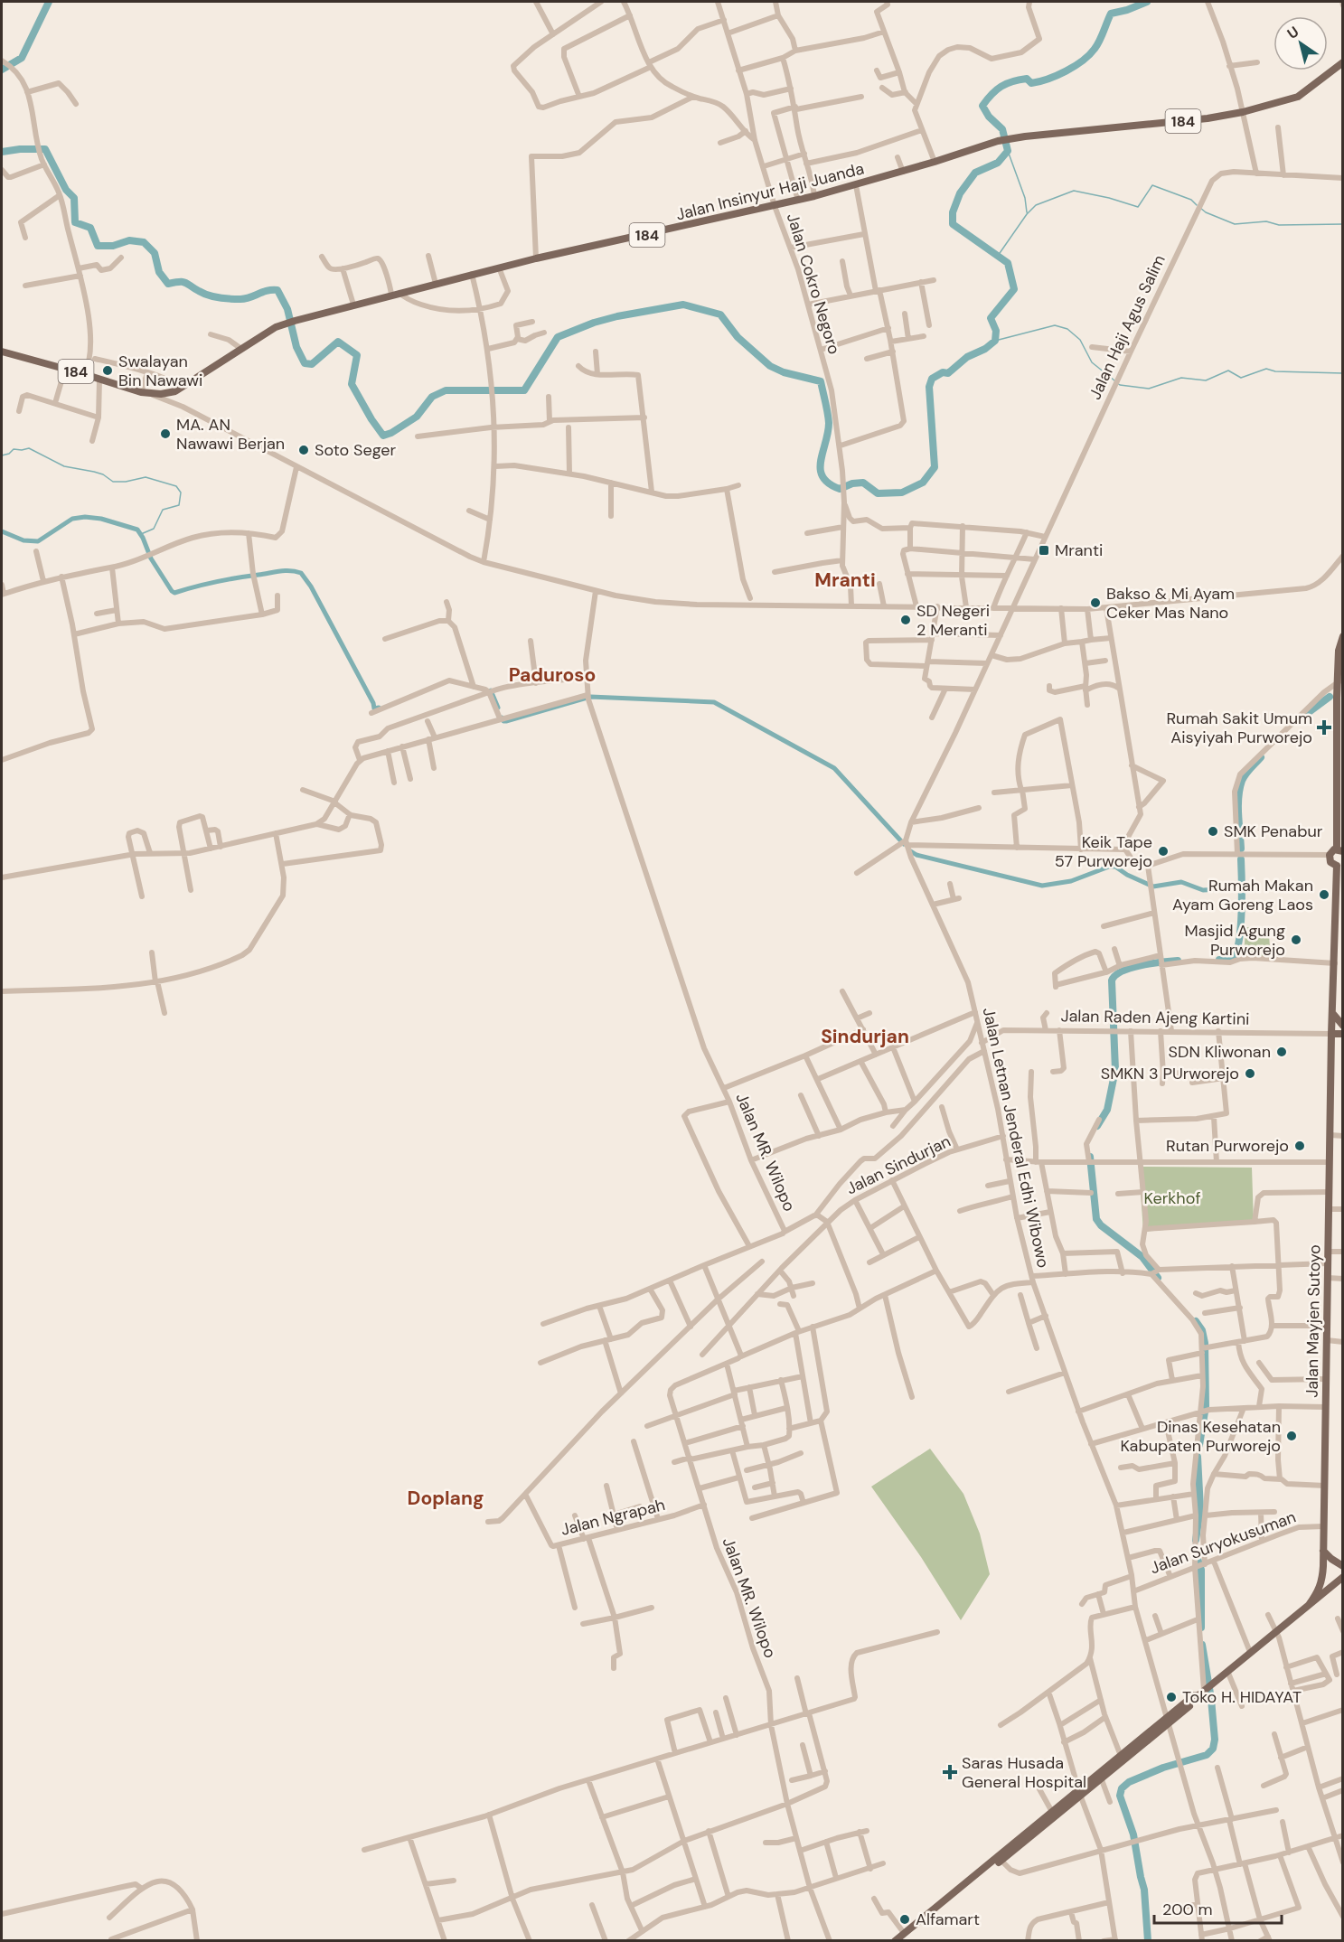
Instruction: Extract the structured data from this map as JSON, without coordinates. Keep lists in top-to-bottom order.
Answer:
{
  "streets": {
    "main road": ["184", "Jalan Insinyur Haji Juanda", "Jalan Mayjen Sutoyo"],
    "street": [
      "Jalan Cokro Negoro",
      "Jalan Haji Agus Salim",
      "Jalan Raden Ajeng Kartini",
      "Jalan Letnan Jenderal Edhi Wibowo",
      "Jalan MR. Wilopo",
      "Jalan Sindurjan",
      "Jalan Ngrapah",
      "Jalan Suryokusuman"
    ]
  },
  "crossings": [
    ["184", "Jalan Insinyur Haji Juanda"],
    ["Jalan Insinyur Haji Juanda", "Jalan Cokro Negoro"],
    ["Jalan Raden Ajeng Kartini", "Jalan Letnan Jenderal Edhi Wibowo"],
    ["Jalan Raden Ajeng Kartini", "Jalan Mayjen Sutoyo"],
    ["Jalan Letnan Jenderal Edhi Wibowo", "Jalan Sindurjan"],
    ["Jalan Letnan Jenderal Edhi Wibowo", "Jalan Suryokusuman"],
    ["Jalan MR. Wilopo", "Jalan Ngrapah"],
    ["Jalan Mayjen Sutoyo", "Jalan Suryokusuman"]
  ],
  "districts": [
    "Mranti",
    "Paduroso",
    "Sindurjan",
    "Doplang"
  ],
  "parks": ["Kerkhof"],
  "places": {
    "other": [
      "Swalayan Bin Nawawi",
      "MA. AN Nawawi Berjan",
      "Soto Seger",
      "Bakso & Mi Ayam Ceker Mas Nano",
      "SD Negeri 2 Meranti",
      "SMK Penabur",
      "Keik Tape 57 Purworejo",
      "Rumah Makan Ayam Goreng Laos",
      "Masjid Agung Purworejo",
      "SDN Kliwonan",
      "SMKN 3 PUrworejo",
      "Rutan Purworejo",
      "Dinas Kesehatan Kabupaten Purworejo",
      "Toko H. HIDAYAT",
      "Alfamart"
    ],
    "transit": ["Mranti"],
    "health": ["Rumah Sakit Umum Aisyiyah Purworejo", "Saras Husada General Hospital"]
  },
  "scale_bar": "200 m",
  "north": "top left"
}
